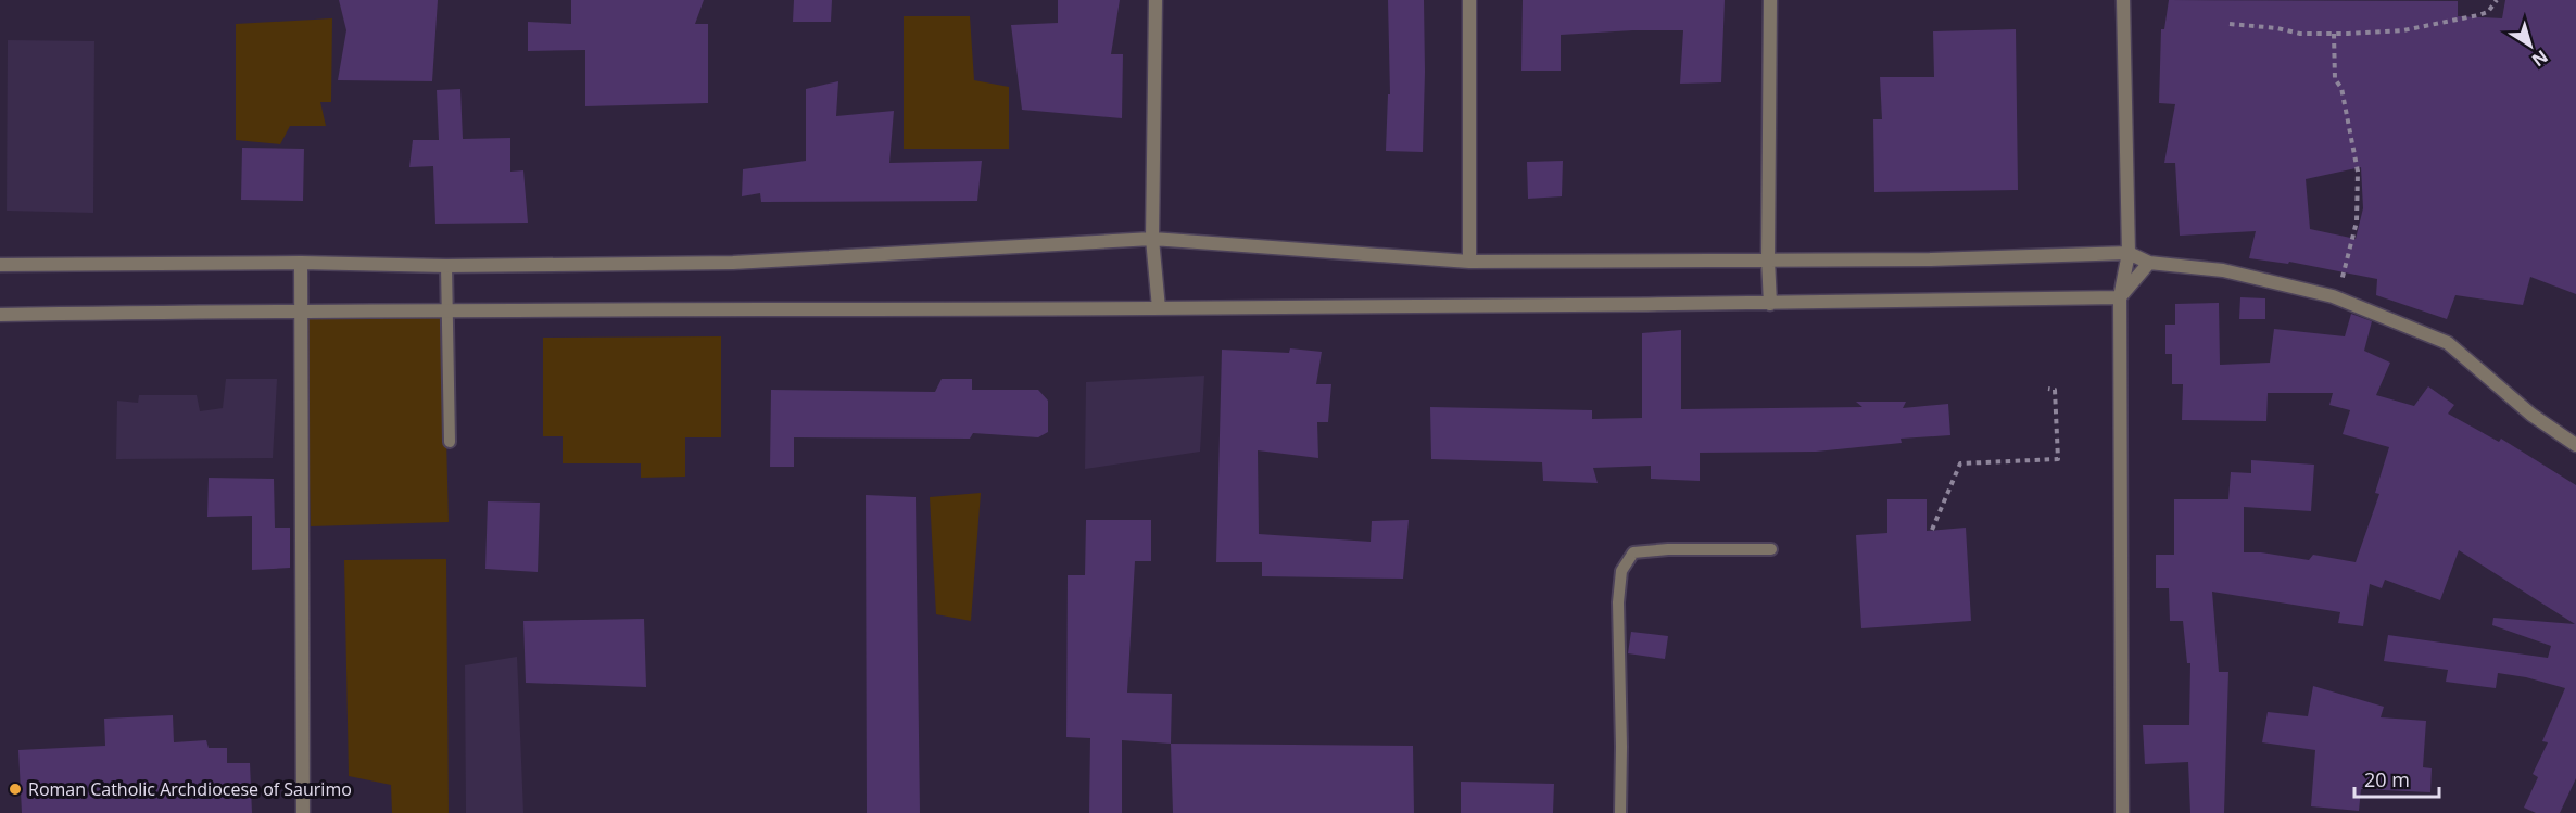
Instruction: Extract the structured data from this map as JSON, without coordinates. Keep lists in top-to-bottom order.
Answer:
{
  "places": ["Roman Catholic Archdiocese of Saurimo"],
  "scale_bar": "20 m",
  "north": "bottom right"
}
